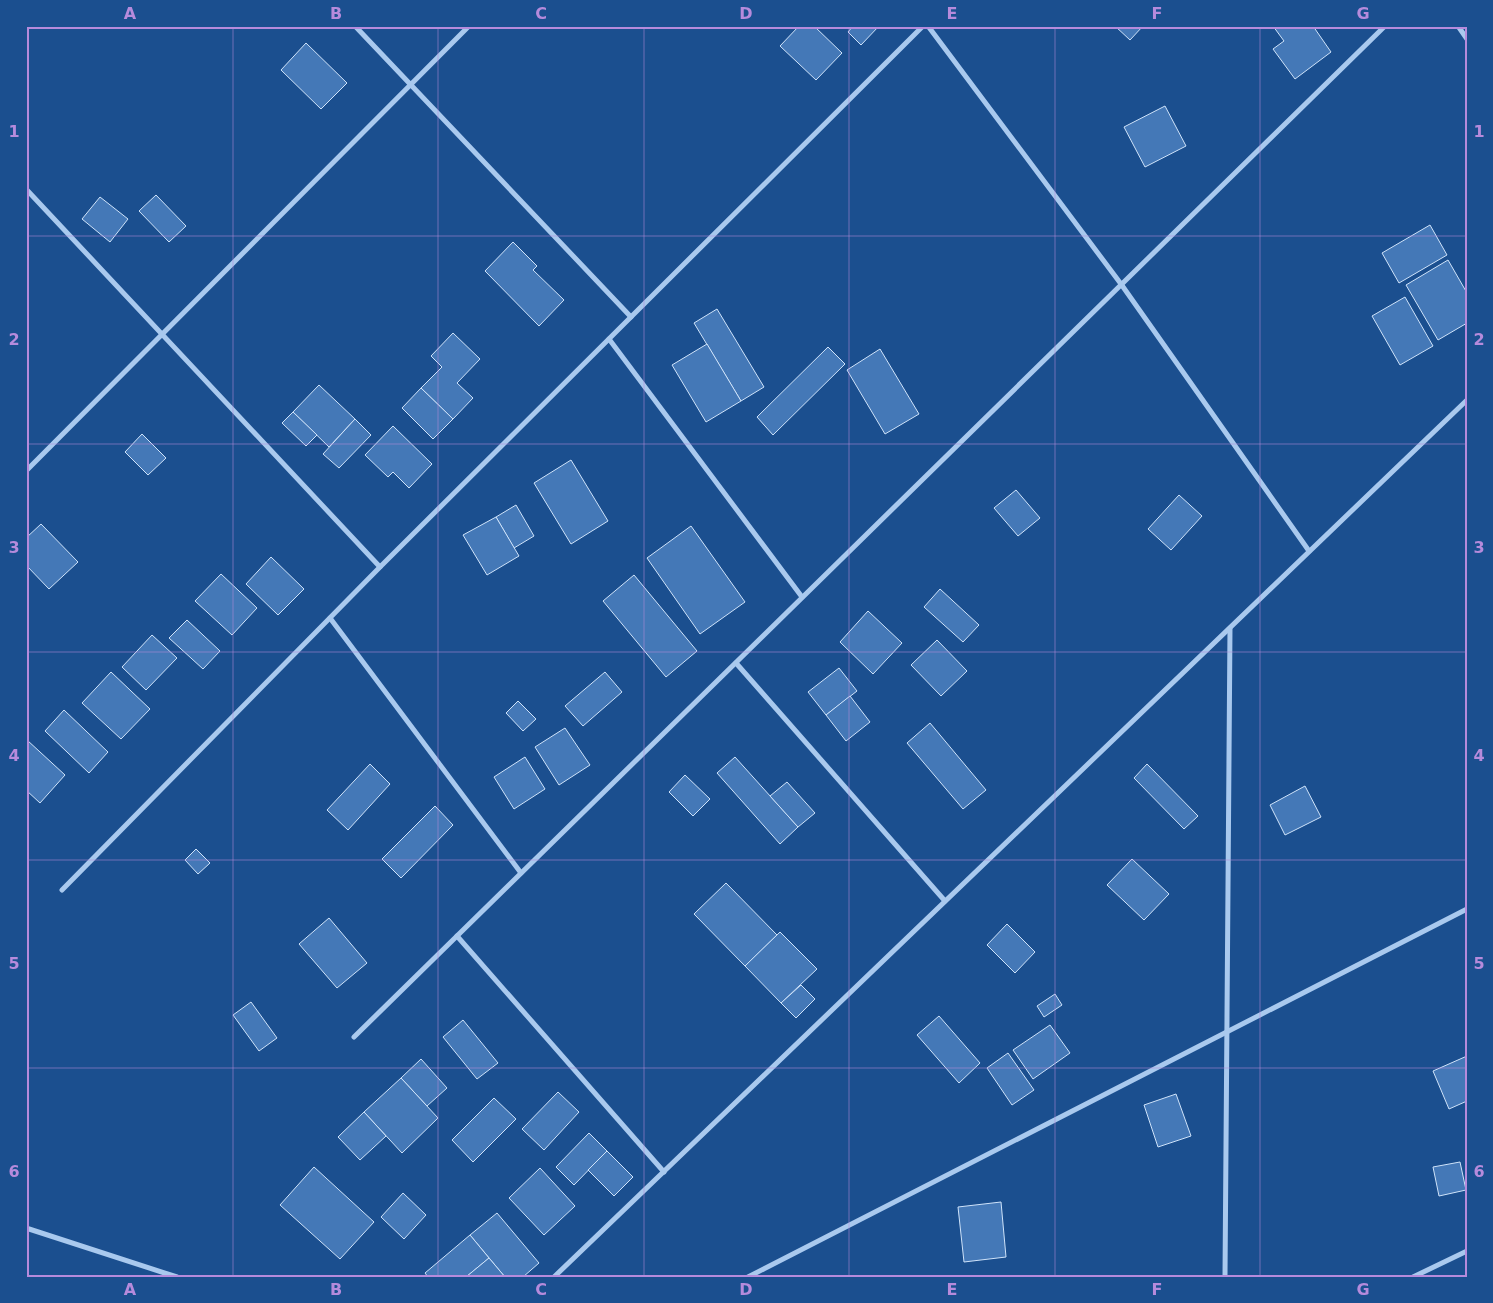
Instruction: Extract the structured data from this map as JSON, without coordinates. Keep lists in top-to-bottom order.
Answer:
{
  "grid": {
    "columns": [
      "A",
      "B",
      "C",
      "D",
      "E",
      "F",
      "G"
    ],
    "rows": [
      "1",
      "2",
      "3",
      "4",
      "5",
      "6"
    ]
  }
}
